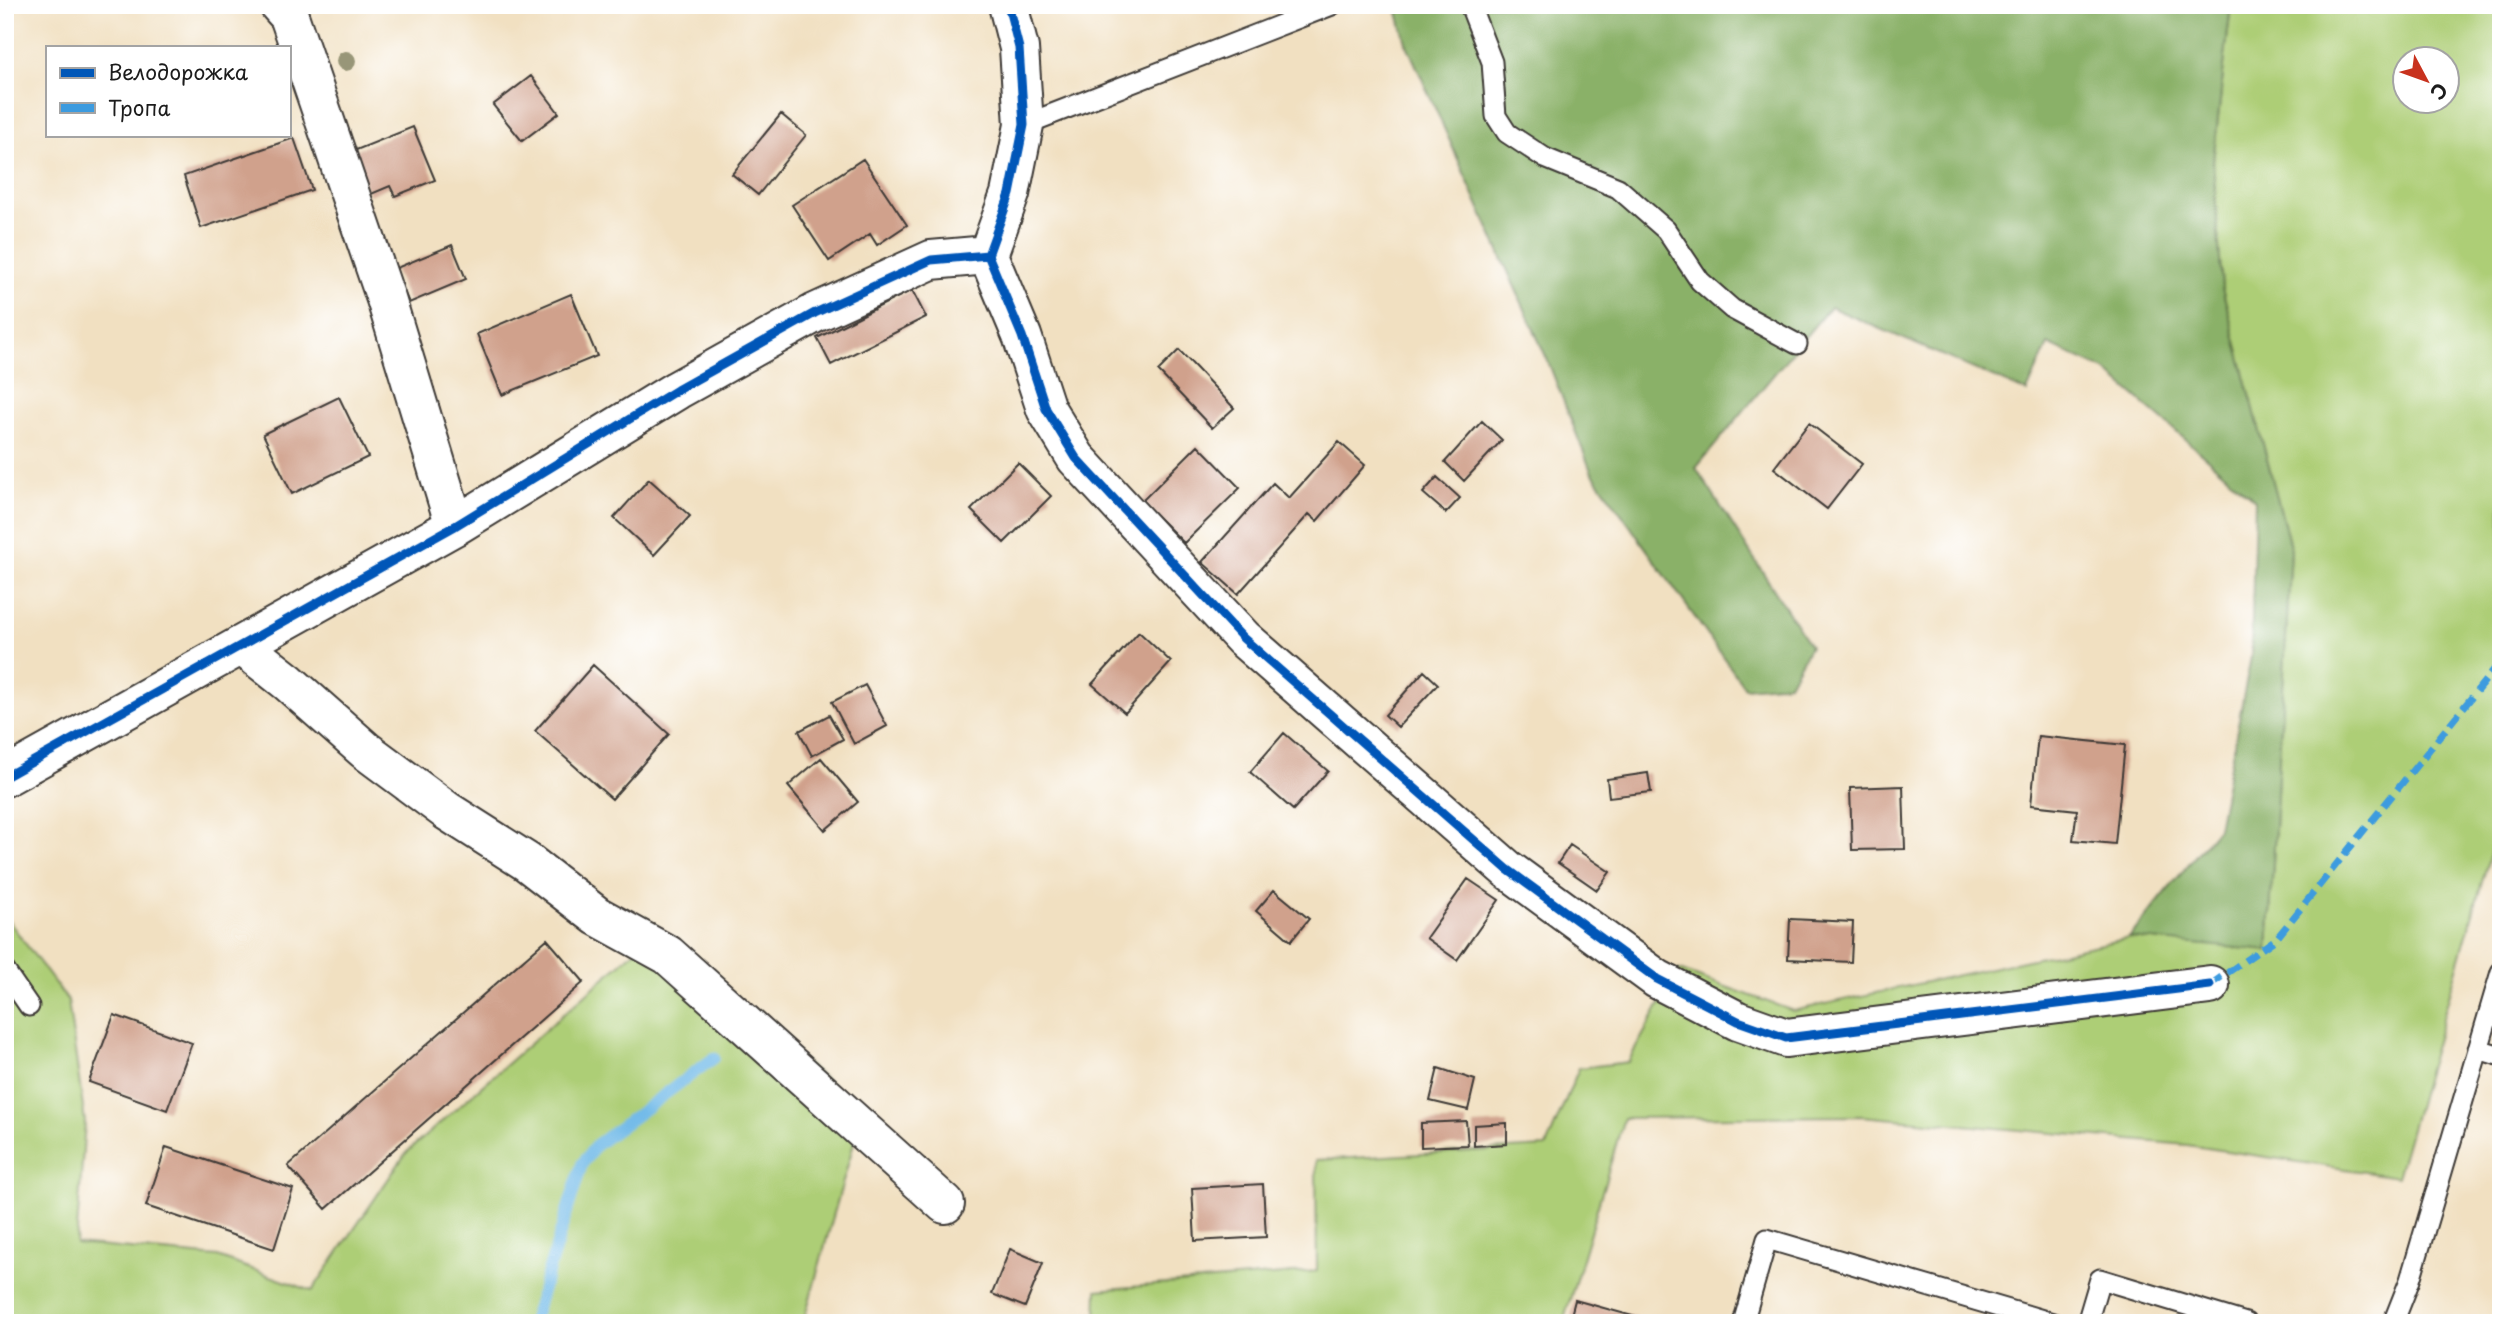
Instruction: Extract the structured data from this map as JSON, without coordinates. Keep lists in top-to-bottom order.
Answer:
{
  "legend": ["Велодорожка", "Тропа"],
  "north": "bottom right"
}
